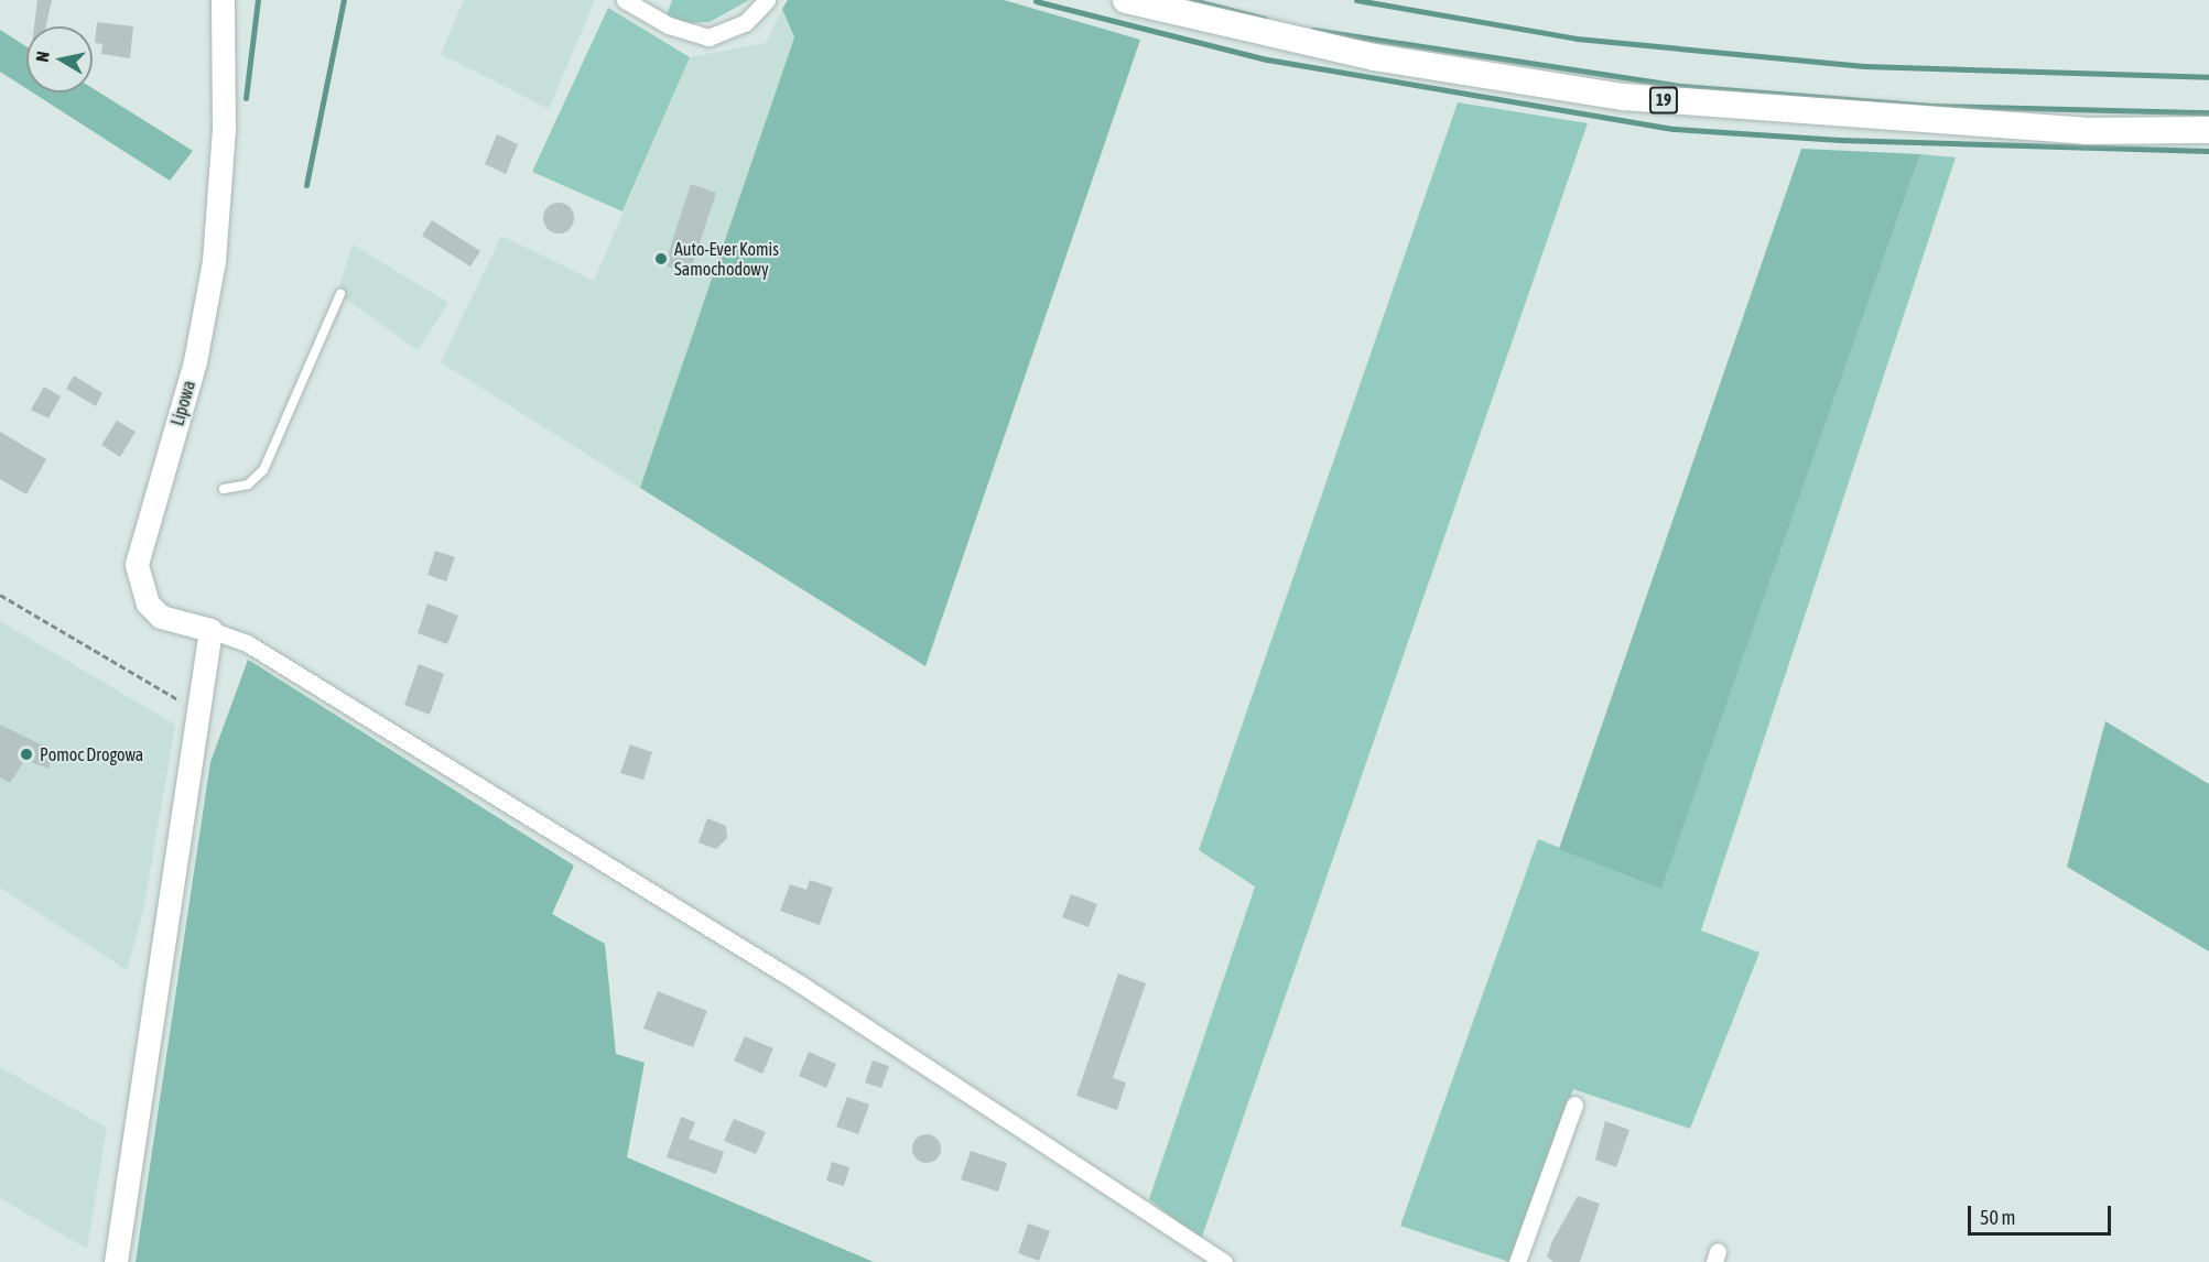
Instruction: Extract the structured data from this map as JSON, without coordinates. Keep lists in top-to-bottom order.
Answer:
{
  "streets": {
    "highway": ["19"],
    "main road": ["Lipowa"]
  },
  "places": ["Auto-Ever Komis Samochodowy", "Pomoc Drogowa"],
  "scale_bar": "50 m",
  "north": "left"
}
